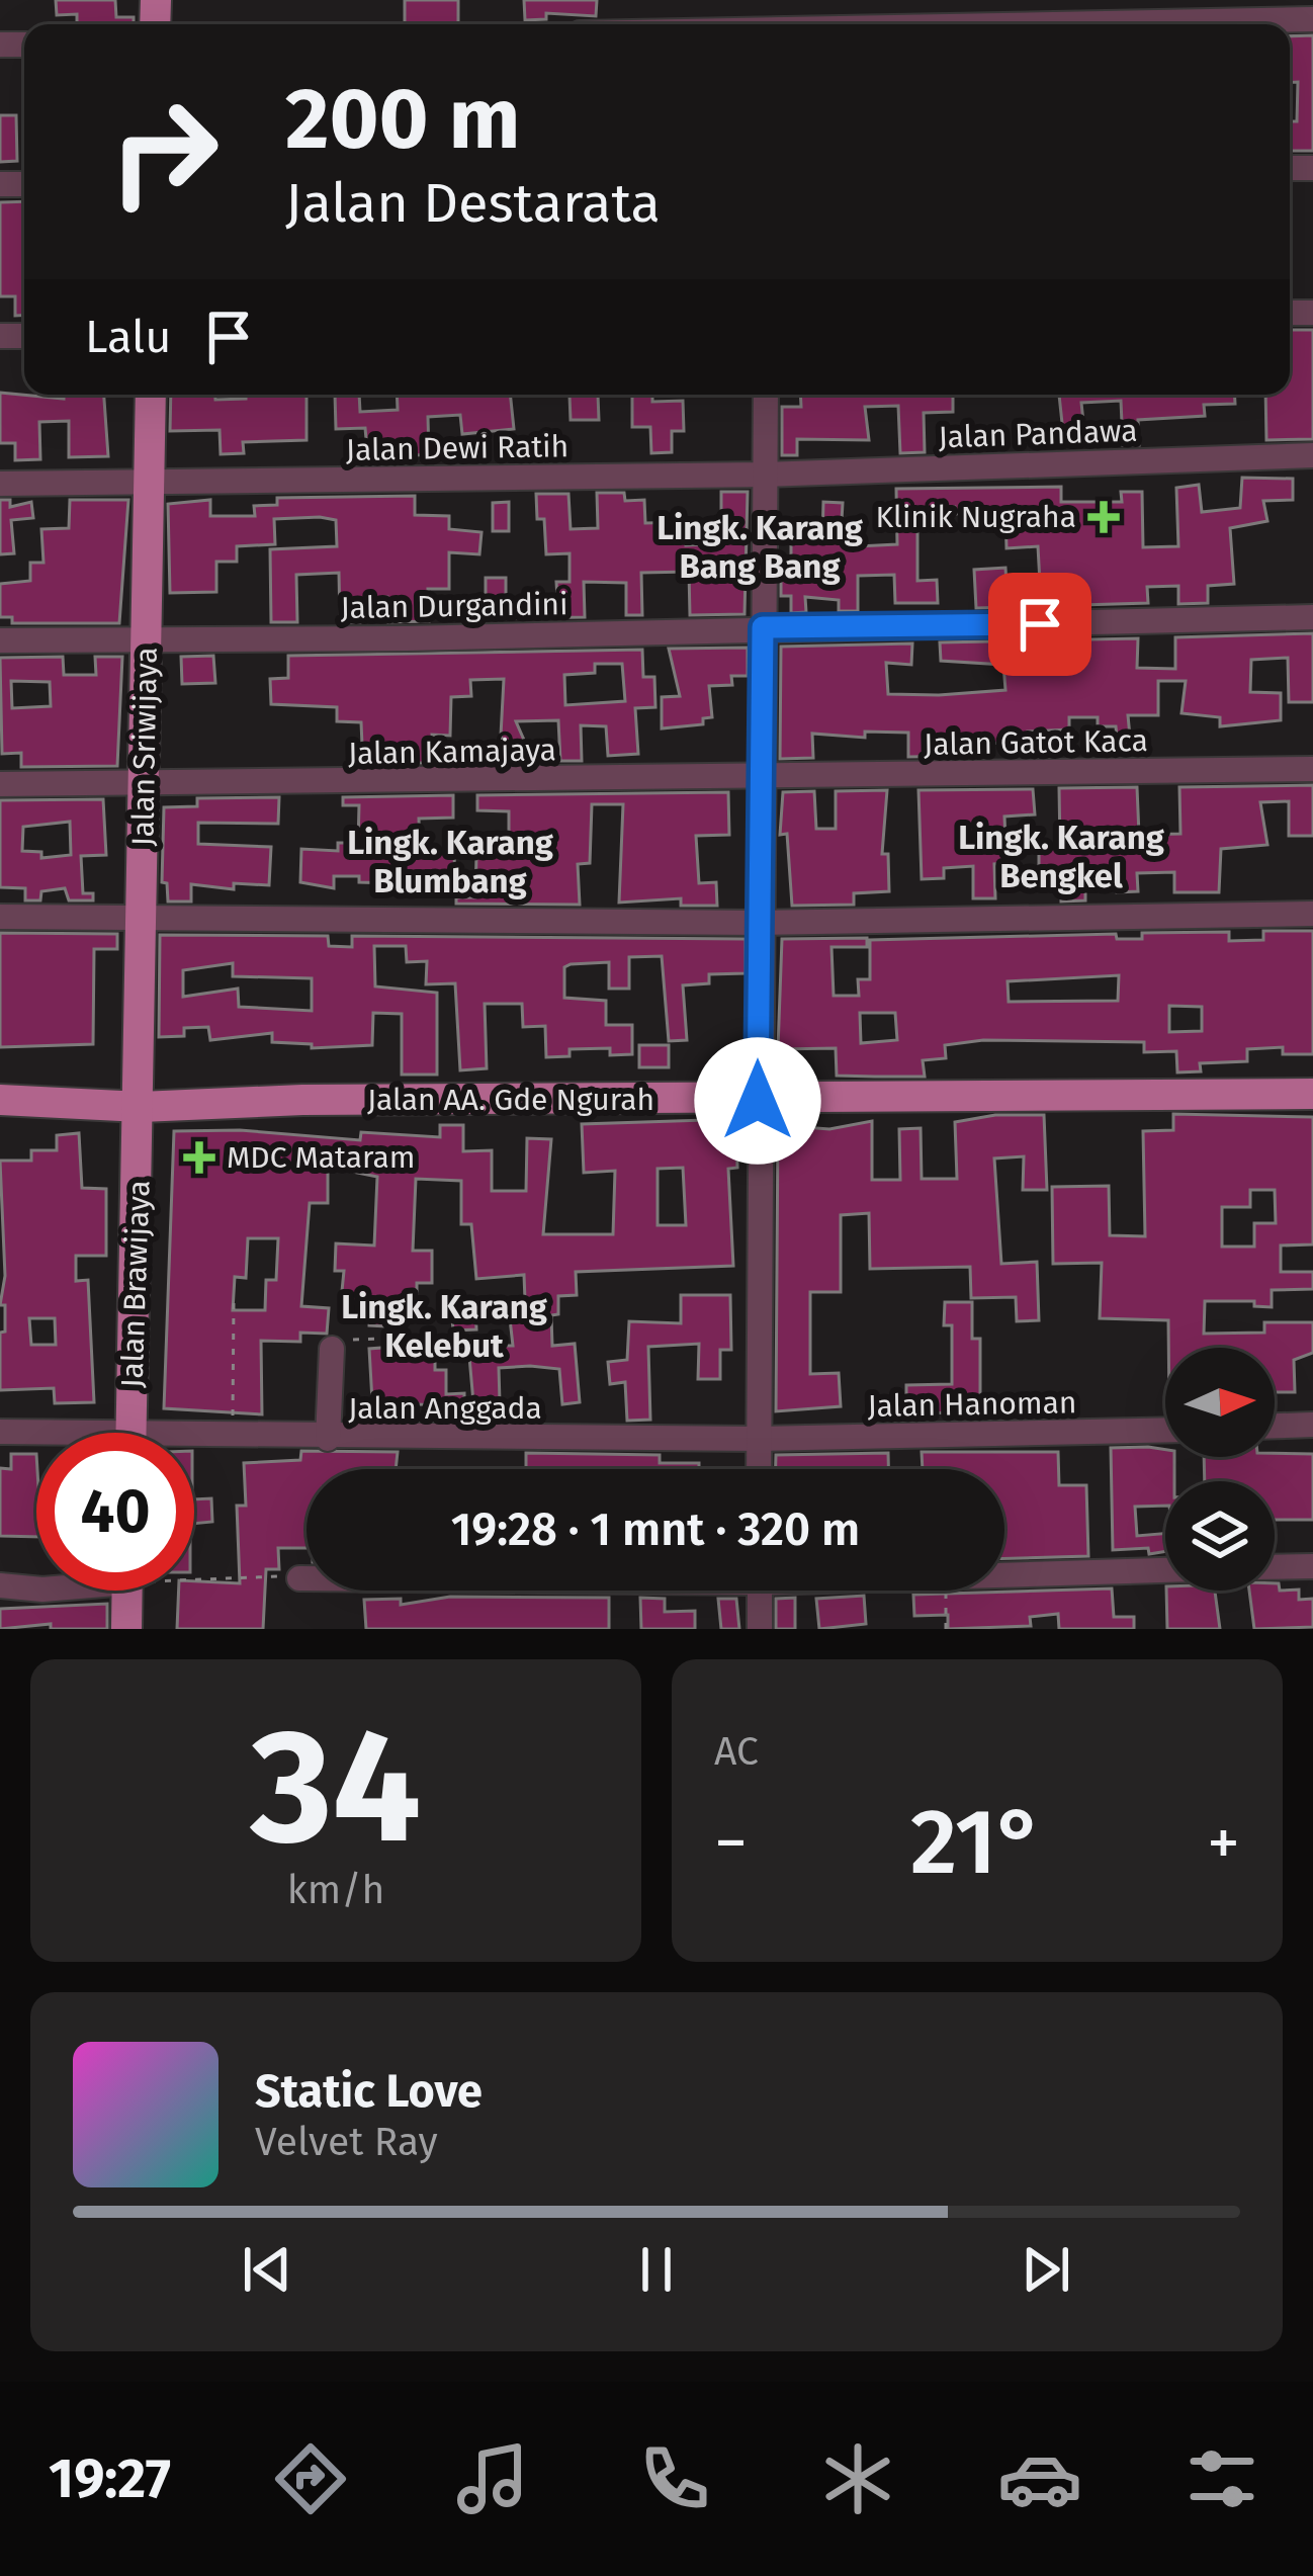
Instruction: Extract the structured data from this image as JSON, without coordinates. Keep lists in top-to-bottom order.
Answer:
{
  "streets": {
    "main road": ["Jalan Sriwijaya", "Jalan AA. Gde Ngurah", "Jalan Brawijaya"],
    "street": [
      "Jalan Pandawa",
      "Jalan Dewi Ratih",
      "Jalan Durgandini",
      "Jalan Gatot Kaca",
      "Jalan Kamajaya",
      "Jalan Hanoman",
      "Jalan Anggada"
    ]
  },
  "crossings": [
    ["Jalan Pandawa", "Jalan Dewi Ratih"],
    ["Jalan Dewi Ratih", "Jalan Sriwijaya"],
    ["Jalan Durgandini", "Jalan Sriwijaya"],
    ["Jalan Gatot Kaca", "Jalan Kamajaya"],
    ["Jalan Sriwijaya", "Jalan Kamajaya"],
    ["Jalan Sriwijaya", "Jalan AA. Gde Ngurah"],
    ["Jalan Sriwijaya", "Jalan Brawijaya"],
    ["Jalan AA. Gde Ngurah", "Jalan Brawijaya"],
    ["Jalan Hanoman", "Jalan Anggada"]
  ],
  "districts": [
    "Lingk. Karang Bang Bang",
    "Lingk. Karang Bengkel",
    "Lingk. Karang Blumbang",
    "Lingk. Karang Kelebut"
  ],
  "places": {
    "health": ["Klinik Nugraha", "MDC Mataram"]
  },
  "north": "right",
  "page": {
    "turn": ["200 m", "Jalan Destarata"],
    "then": "Lalu",
    "limit": "40",
    "trip": "19:28 · 1 mnt · 320 m",
    "tile": [
      ["34", "km/h"],
      "AC"
    ],
    "heat": ["−", "21°", "+"],
    "song": ["Static Love", "Velvet Ray"],
    "tabs": "19:27"
  }
}
